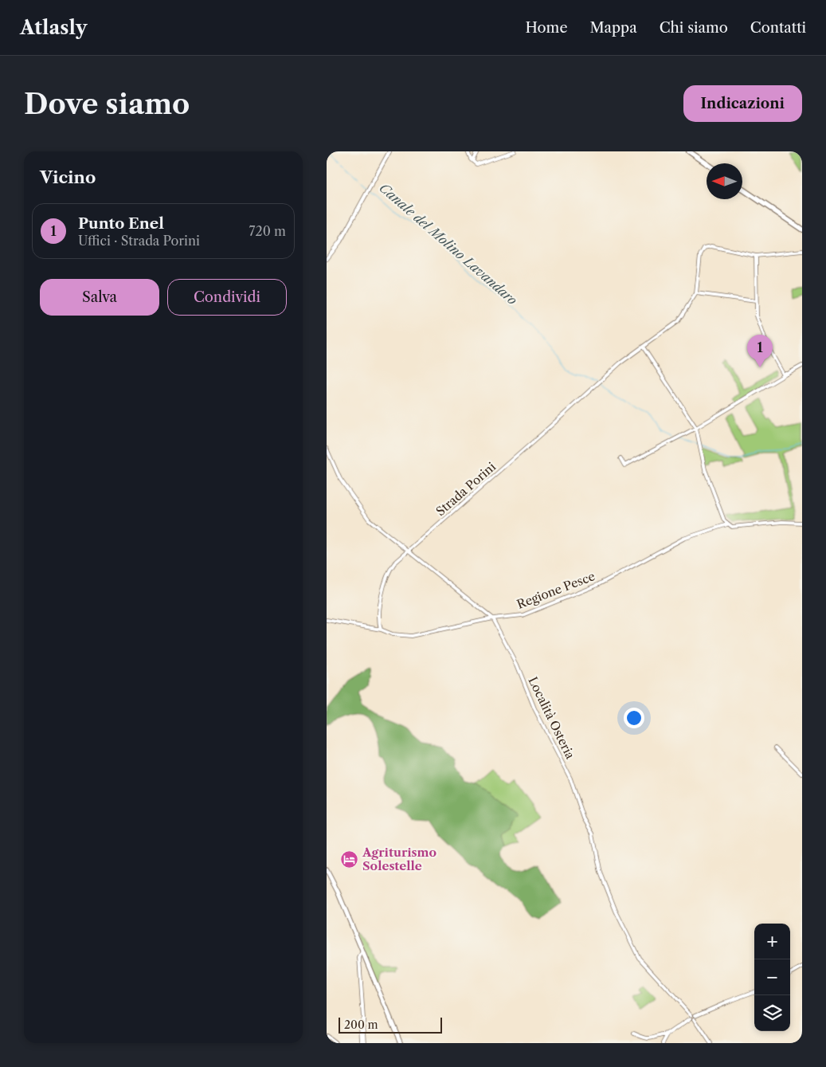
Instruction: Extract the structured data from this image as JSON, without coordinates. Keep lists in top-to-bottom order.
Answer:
{
  "streets": {
    "street": ["Strada Porini", "Regione Pesce", "Località Osteria"]
  },
  "crossings": [
    ["Strada Porini", "Regione Pesce"],
    ["Strada Porini", "Località Osteria"],
    ["Regione Pesce", "Località Osteria"]
  ],
  "water": ["Canale del Molino Lavandaro"],
  "places": {
    "hotel": ["Agriturismo Solestelle"]
  },
  "scale_bar": "200 m",
  "north": "left",
  "page": {
    "header": "Atlasly",
    "nav": [
      "Home",
      "Mappa",
      "Chi siamo",
      "Contatti"
    ],
    "buttons": [
      "Indicazioni",
      ["Salva", "Condividi"]
    ],
    "title": "Dove siamo",
    "heading": "Vicino",
    "list": [
      {
        "mark": "1",
        "name": "Punto Enel",
        "note": "Uffici · Strada Porini",
        "value": "720 m"
      }
    ],
    "pins": "1",
    "map_buttons": ["+", "−"],
    "scale": "200 m"
  }
}
